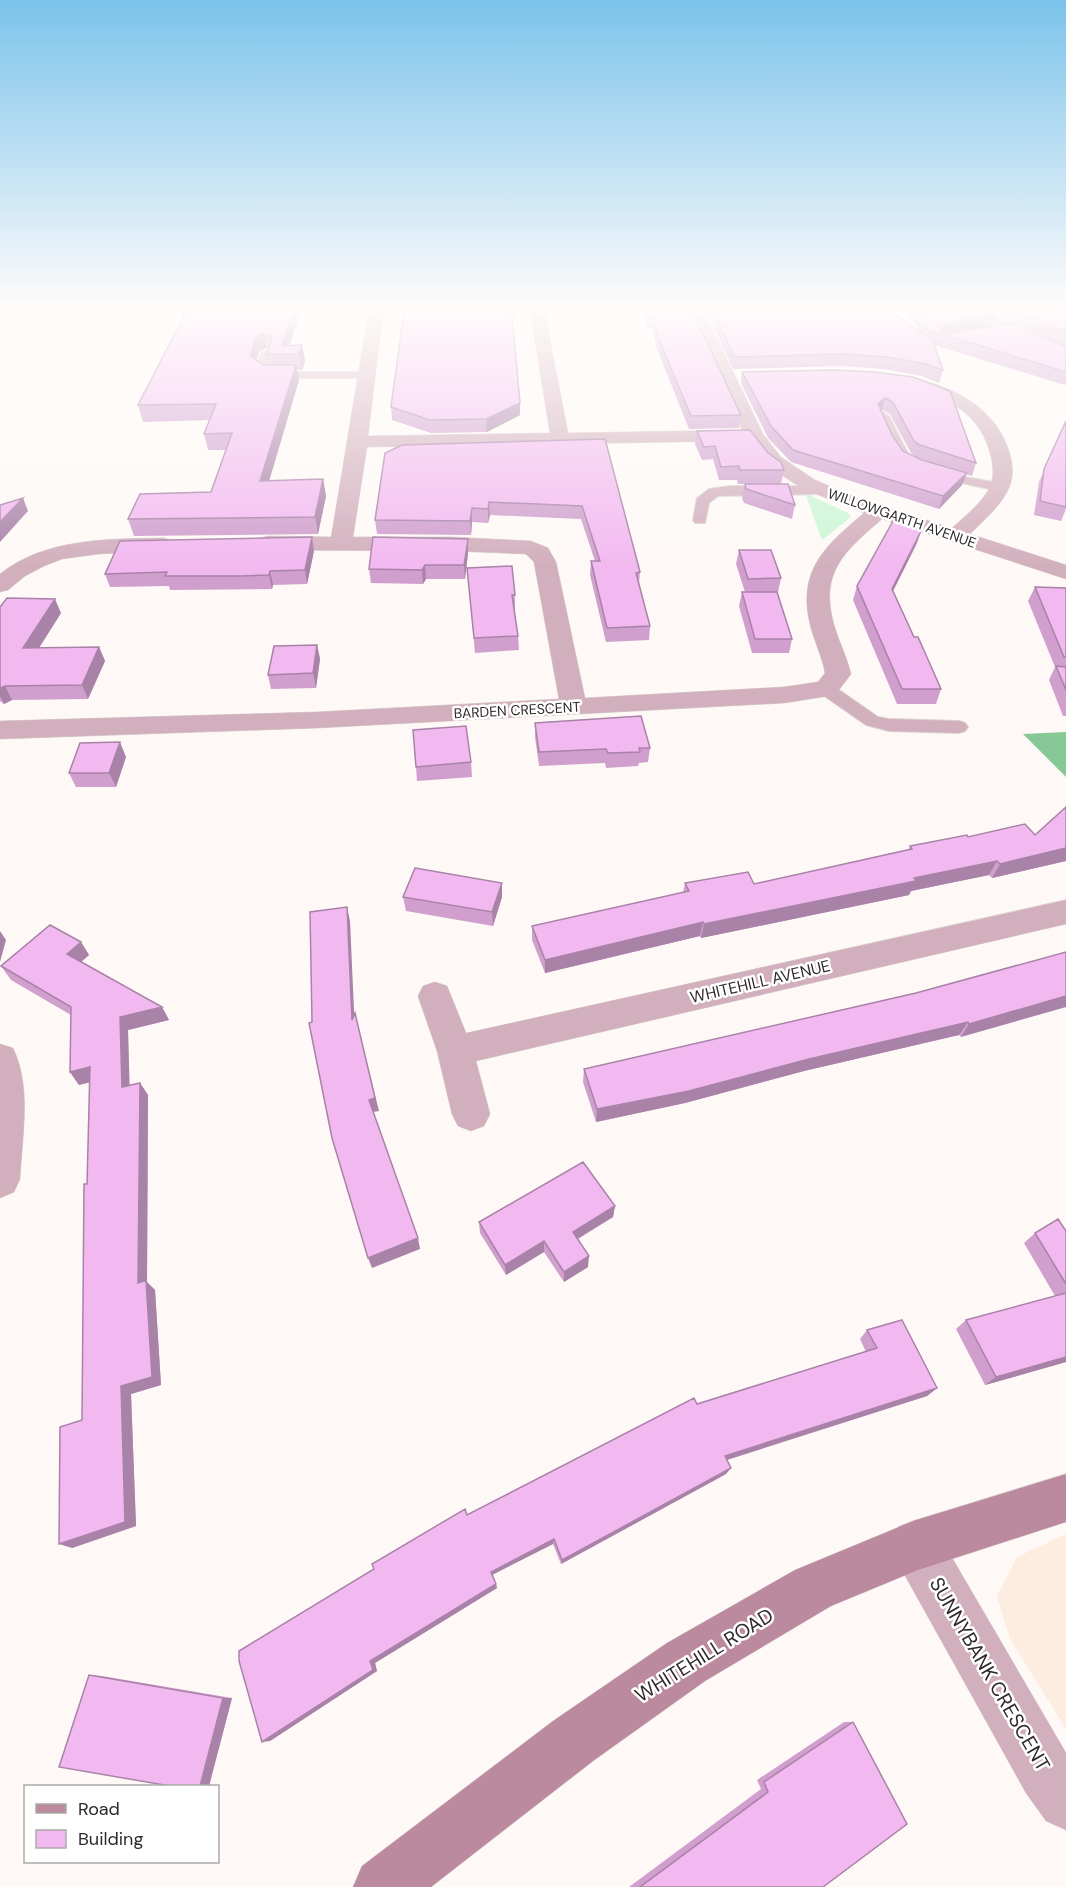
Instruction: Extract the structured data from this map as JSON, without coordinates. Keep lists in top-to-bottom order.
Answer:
{
  "streets": {
    "street": [
      "WILLOWGARTH AVENUE",
      "BARDEN CRESCENT",
      "WHITEHILL AVENUE",
      "WHITEHILL ROAD",
      "SUNNYBANK CRESCENT"
    ]
  },
  "crossings": [
    ["WHITEHILL ROAD", "SUNNYBANK CRESCENT"]
  ],
  "legend": ["Road", "Building"]
}
